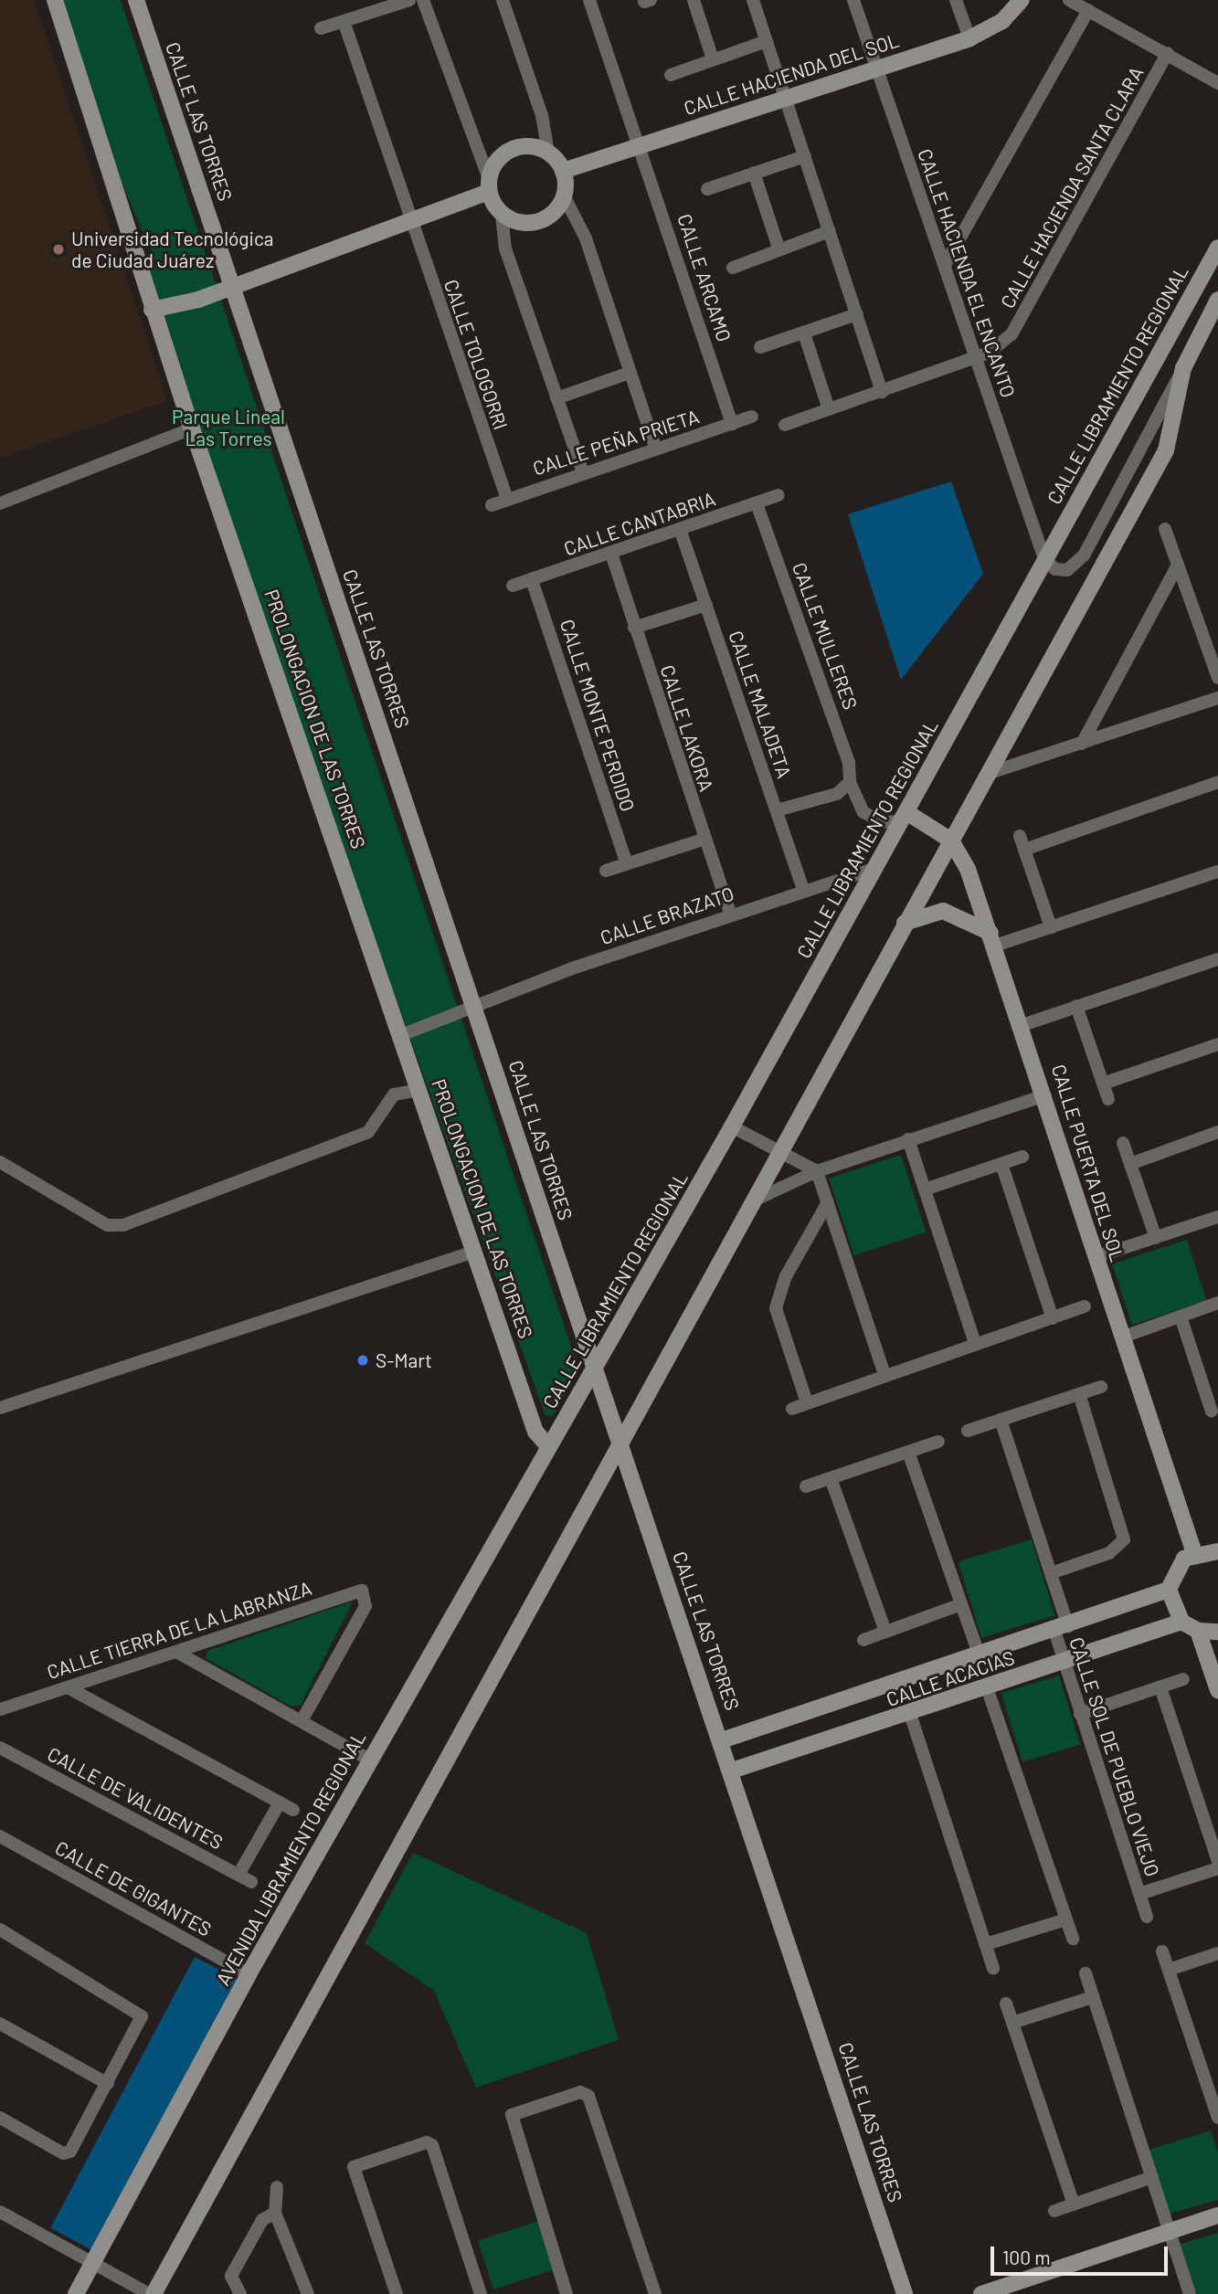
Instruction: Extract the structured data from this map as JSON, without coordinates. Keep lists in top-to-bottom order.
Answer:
{
  "streets": {
    "street": [
      "CALLE HACIENDA DEL SOL",
      "CALLE LAS TORRES",
      "CALLE HACIENDA SANTA CLARA",
      "CALLE HACIENDA EL ENCANTO",
      "CALLE ARCAMO",
      "CALLE TOLOGORRI",
      "CALLE LIBRAMIENTO REGIONAL",
      "CALLE PEÑA PRIETA",
      "CALLE CANTABRIA",
      "CALLE MULLERES",
      "CALLE MALADETA",
      "CALLE MONTE PERDIDO",
      "PROLONGACION DE LAS TORRES",
      "CALLE LAKORA",
      "CALLE BRAZATO",
      "CALLE PUERTA DEL SOL",
      "CALLE TIERRA DE LA LABRANZA",
      "CALLE ACACIAS",
      "CALLE SOL DE PUEBLO VIEJO",
      "CALLE DE VALIDENTES",
      "AVENIDA LIBRAMIENTO REGIONAL",
      "CALLE DE GIGANTES"
    ]
  },
  "crossings": [
    ["CALLE HACIENDA DEL SOL", "CALLE HACIENDA EL ENCANTO"],
    ["CALLE HACIENDA DEL SOL", "CALLE ARCAMO"],
    ["CALLE LAS TORRES", "CALLE LIBRAMIENTO REGIONAL"],
    ["CALLE LAS TORRES", "CALLE BRAZATO"],
    ["CALLE LAS TORRES", "CALLE ACACIAS"],
    ["CALLE HACIENDA SANTA CLARA", "CALLE HACIENDA EL ENCANTO"],
    ["CALLE HACIENDA EL ENCANTO", "CALLE LIBRAMIENTO REGIONAL"],
    ["CALLE ARCAMO", "CALLE PEÑA PRIETA"],
    ["CALLE TOLOGORRI", "CALLE PEÑA PRIETA"],
    ["CALLE LIBRAMIENTO REGIONAL", "CALLE MULLERES"],
    ["CALLE LIBRAMIENTO REGIONAL", "PROLONGACION DE LAS TORRES"],
    ["CALLE LIBRAMIENTO REGIONAL", "CALLE BRAZATO"],
    ["CALLE LIBRAMIENTO REGIONAL", "AVENIDA LIBRAMIENTO REGIONAL"],
    ["CALLE CANTABRIA", "CALLE MULLERES"],
    ["CALLE CANTABRIA", "CALLE MALADETA"],
    ["CALLE CANTABRIA", "CALLE MONTE PERDIDO"],
    ["CALLE CANTABRIA", "CALLE LAKORA"],
    ["CALLE MALADETA", "CALLE BRAZATO"],
    ["PROLONGACION DE LAS TORRES", "CALLE BRAZATO"],
    ["PROLONGACION DE LAS TORRES", "AVENIDA LIBRAMIENTO REGIONAL"],
    ["CALLE LAKORA", "CALLE BRAZATO"],
    ["CALLE ACACIAS", "CALLE SOL DE PUEBLO VIEJO"],
    ["AVENIDA LIBRAMIENTO REGIONAL", "CALLE DE GIGANTES"]
  ],
  "parks": ["Parque Lineal Las Torres"],
  "places": ["Universidad Tecnológica de Ciudad Juárez", "S-Mart"],
  "scale_bar": "100 m"
}
